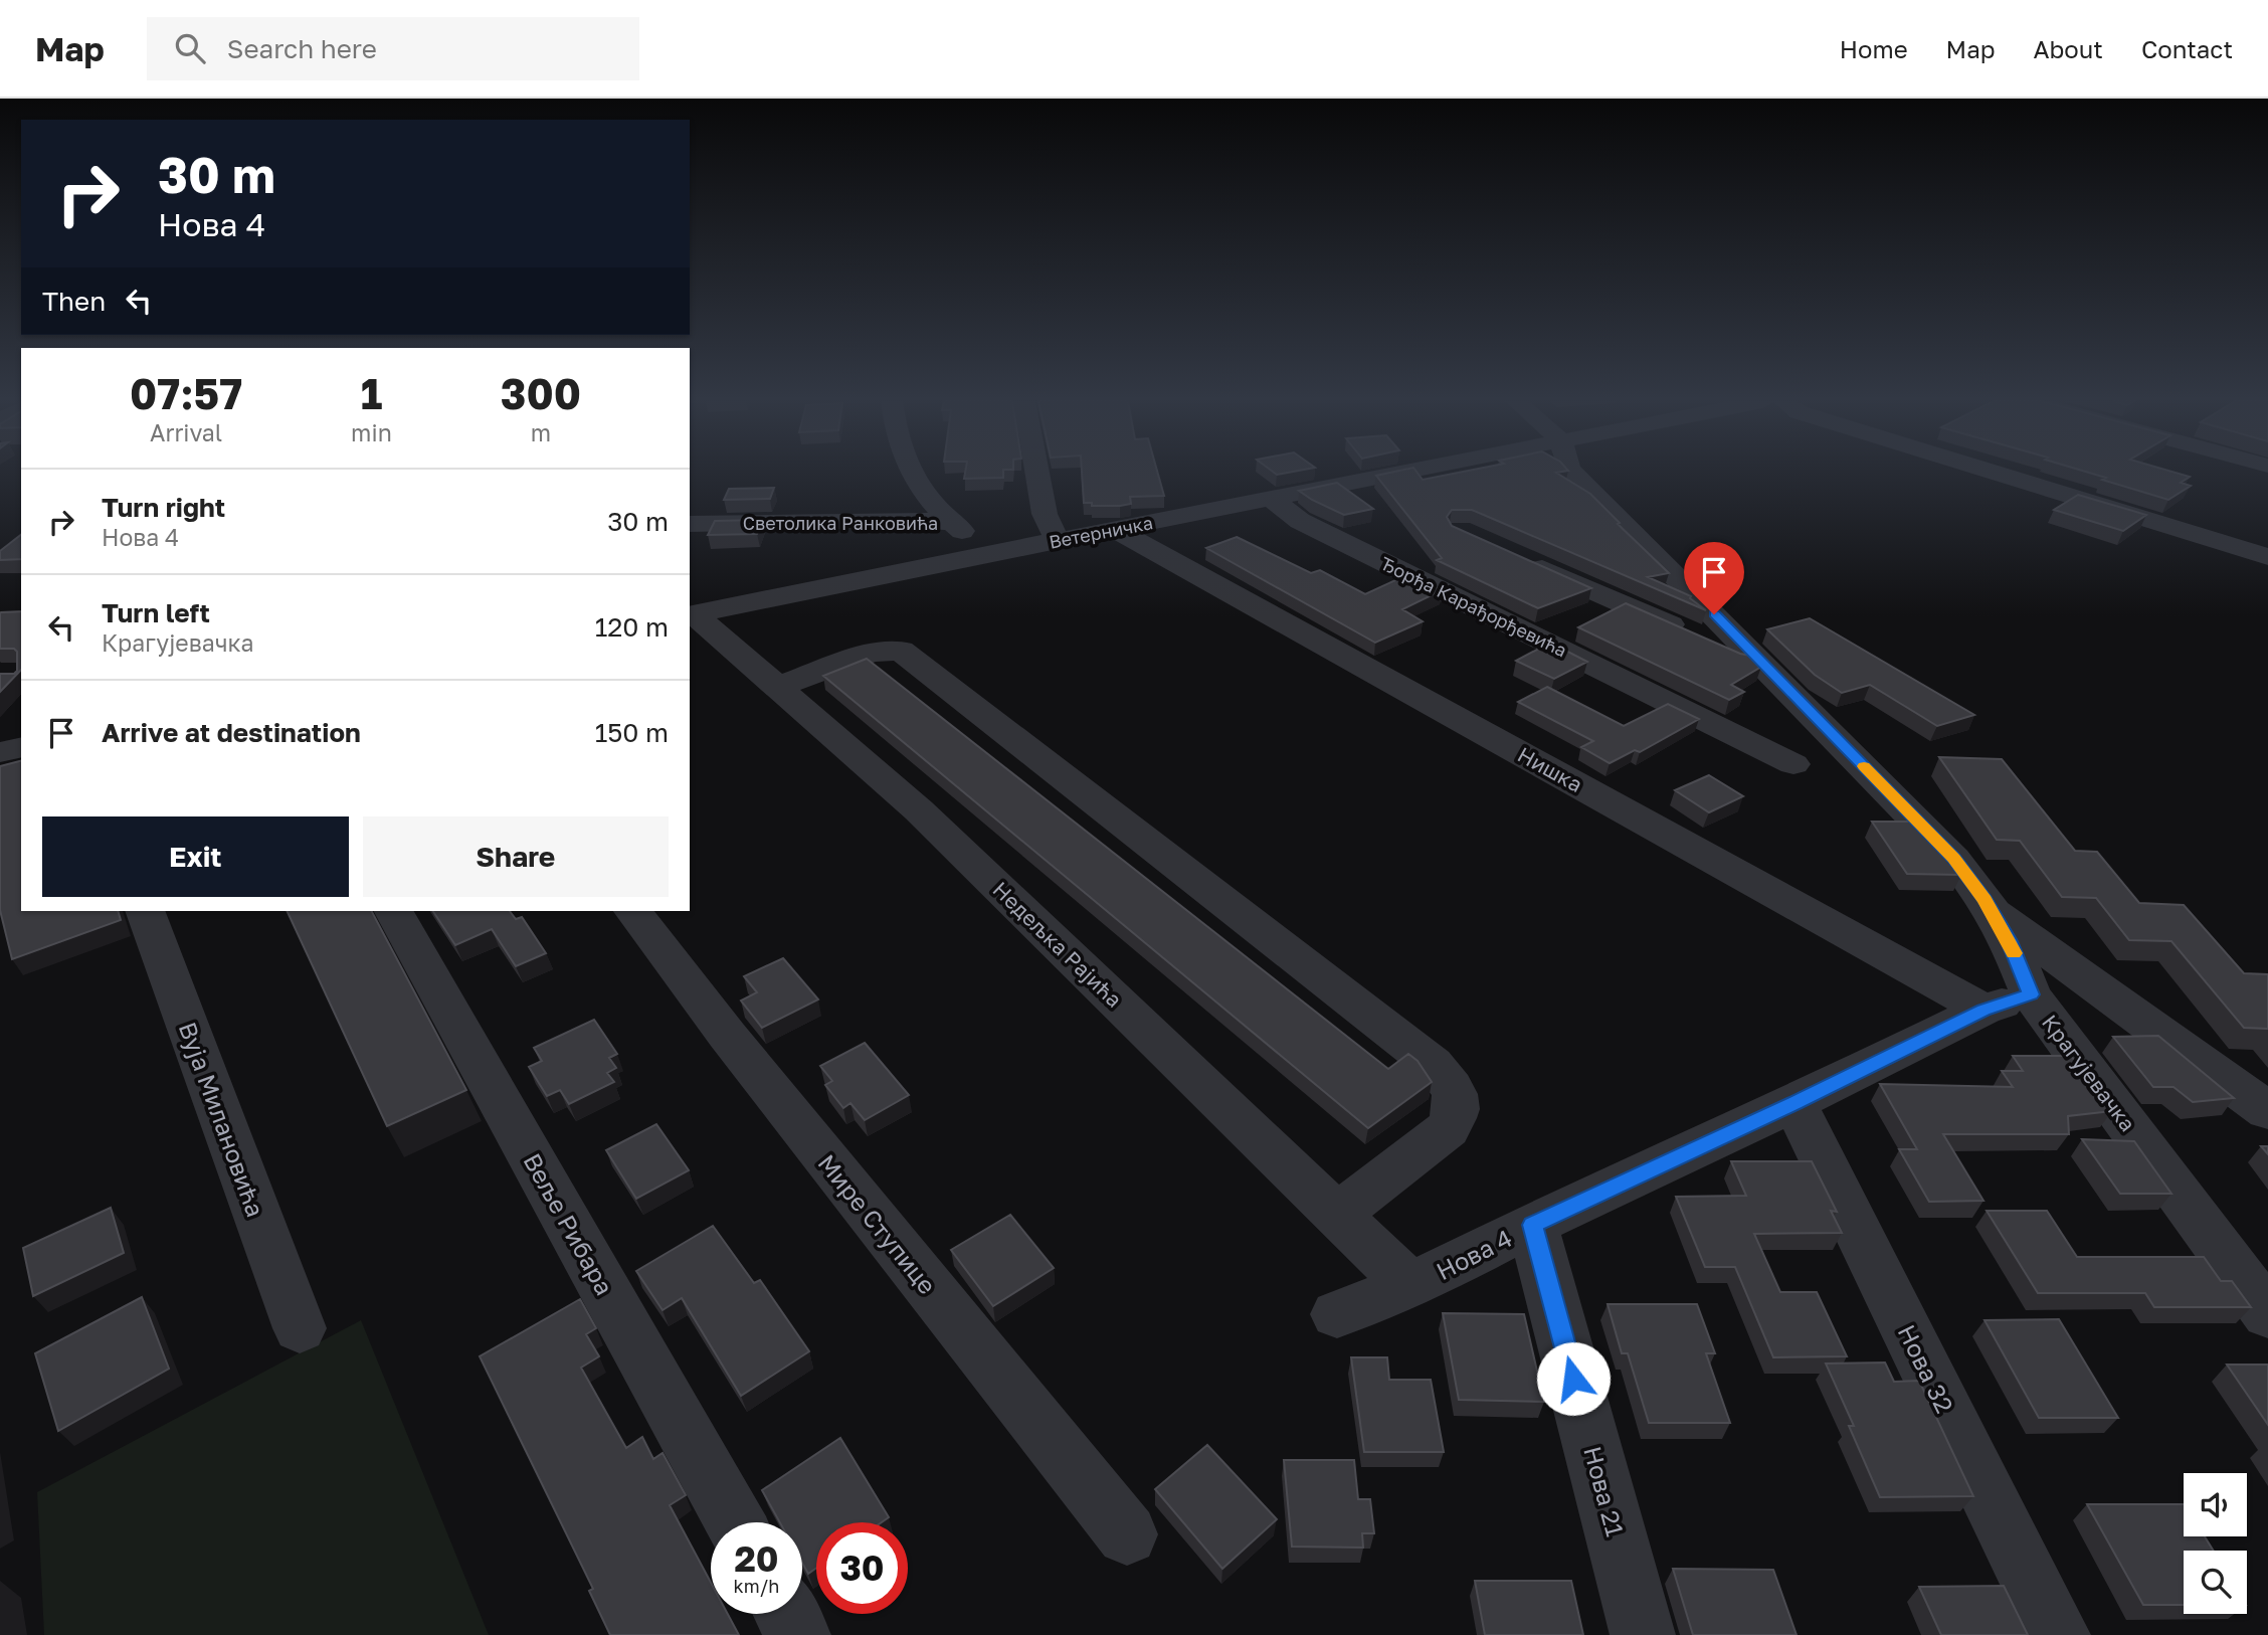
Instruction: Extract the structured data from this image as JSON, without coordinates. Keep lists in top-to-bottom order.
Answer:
{
  "streets": {
    "street": [
      "Светолика Ранковића",
      "Ветерничка",
      "Ђорђа Карађорђевића",
      "Нишка",
      "Недељка Рајића",
      "Крагујевачка",
      "Вуја Милановића",
      "Веље Рибара",
      "Мире Ступице",
      "Нова 4",
      "Нова 32",
      "Нова 21"
    ]
  },
  "crossings": [
    ["Светолика Ранковића", "Ветерничка"],
    ["Ветерничка", "Ђорђа Карађорђевића"],
    ["Ветерничка", "Нишка"],
    ["Ветерничка", "Недељка Рајића"],
    ["Нишка", "Нова 4"],
    ["Недељка Рајића", "Нова 4"],
    ["Крагујевачка", "Нова 4"],
    ["Нова 4", "Нова 32"],
    ["Нова 4", "Нова 21"]
  ],
  "page": {
    "header": "Map",
    "search": "Search here",
    "nav": [
      "Home",
      "Map",
      "About",
      "Contact"
    ],
    "turn": ["30 m", "Нова 4"],
    "then": "Then",
    "eta": [
      "07:57",
      "Arrival",
      "1",
      "min",
      "300",
      "m"
    ],
    "list": [
      {
        "name": "Turn right",
        "note": "Нова 4",
        "value": "30 m"
      },
      {
        "name": "Turn left",
        "note": "Крагујевачка",
        "value": "120 m"
      },
      {
        "name": "Arrive at destination",
        "value": "150 m"
      }
    ],
    "buttons": ["Exit", "Share"],
    "speed": "20 km/h",
    "limit": "30"
  }
}
